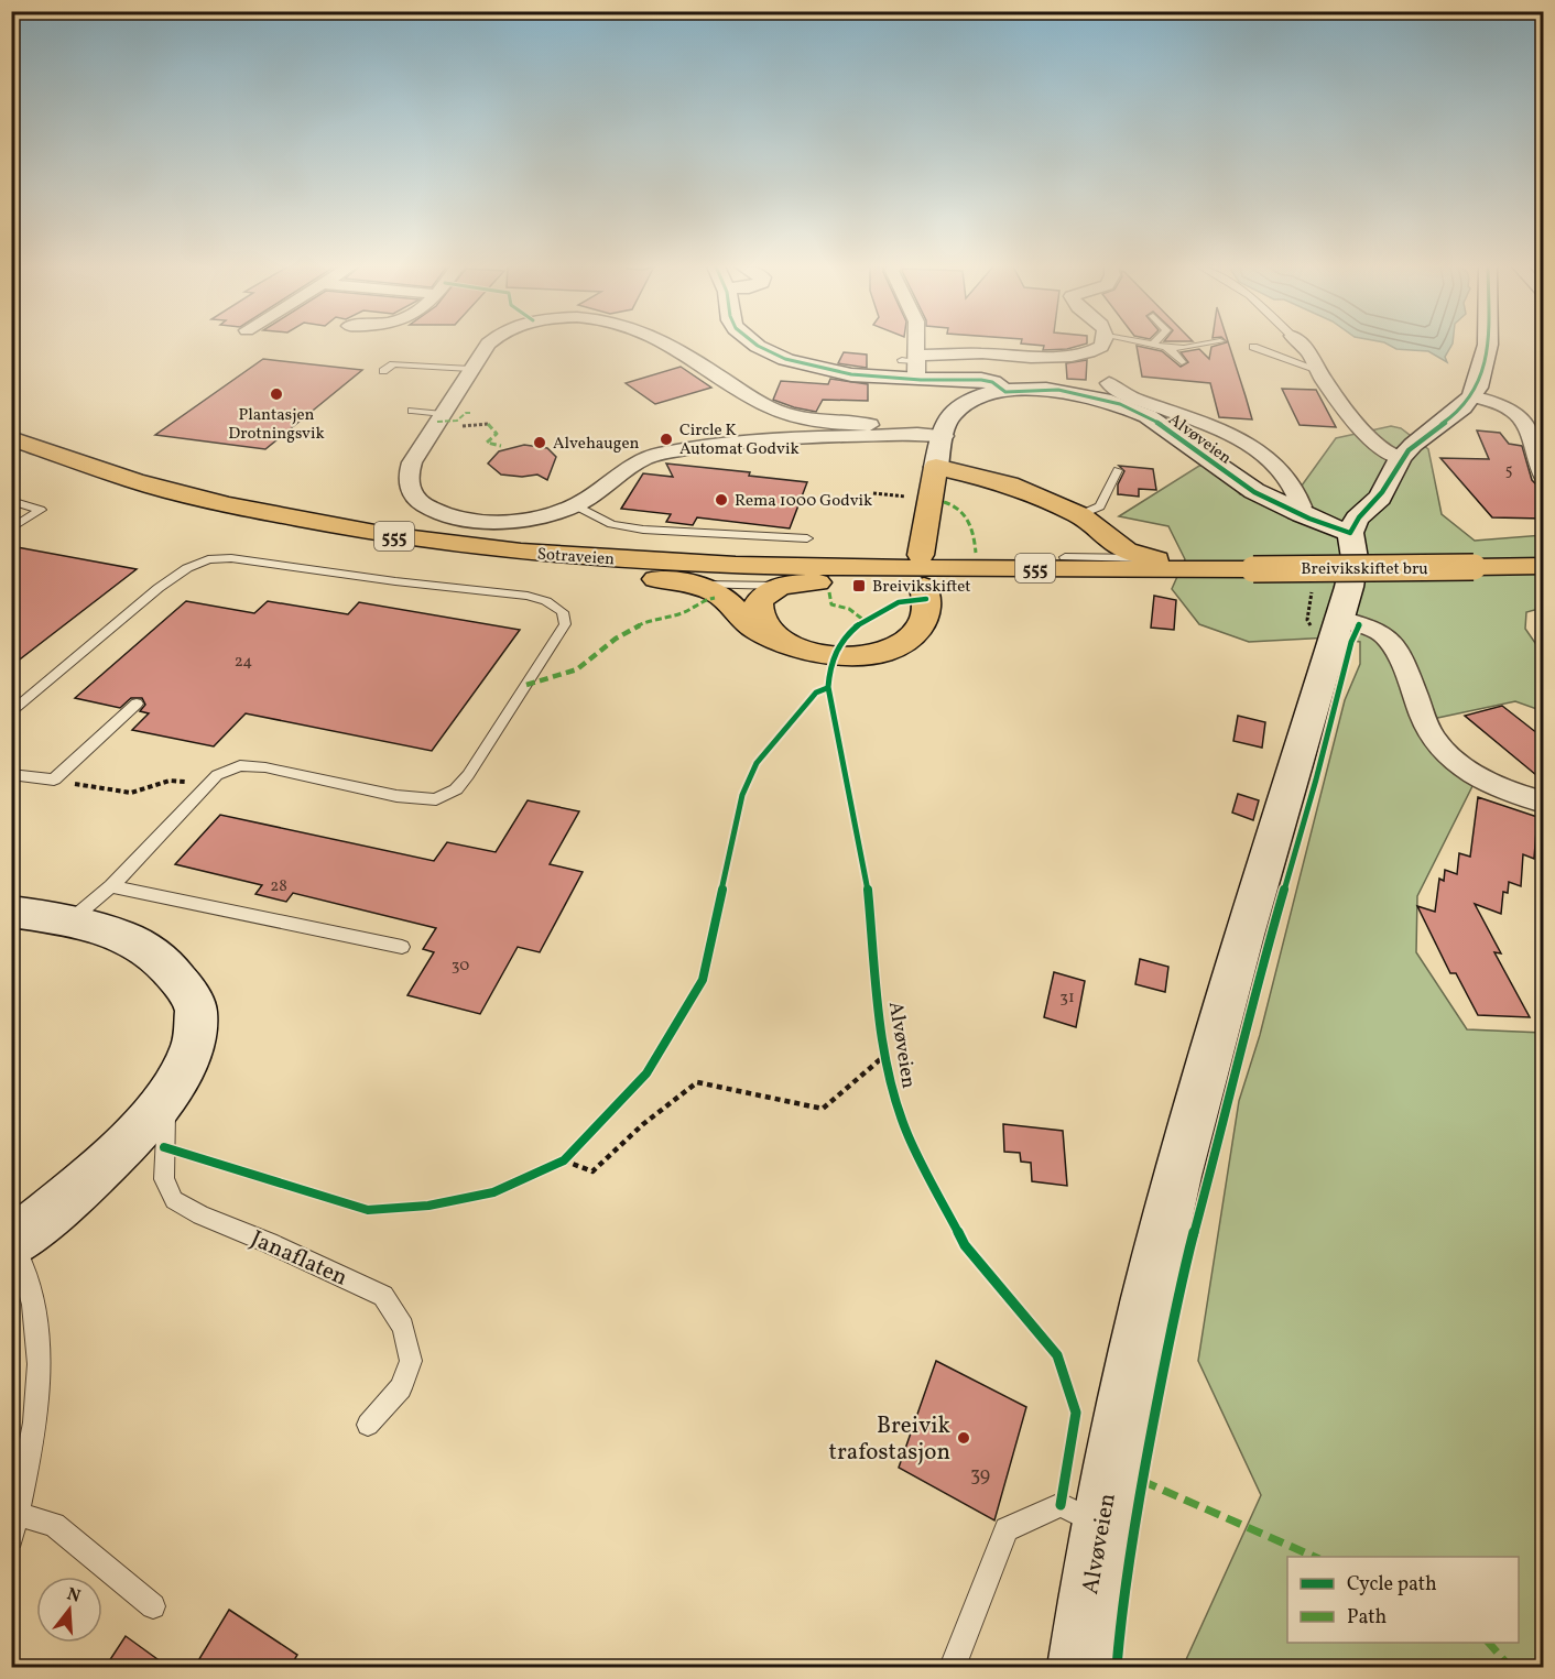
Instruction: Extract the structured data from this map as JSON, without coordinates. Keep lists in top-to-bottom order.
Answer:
{
  "streets": {
    "highway": ["555", "Sotraveien", "Breivikskiftet bru"],
    "main road": ["Alvøveien", "Janaflaten"]
  },
  "crossings": [
    ["Alvøveien", "555"],
    ["555", "Sotraveien"],
    ["Sotraveien", "Breivikskiftet bru"]
  ],
  "places": {
    "other": [
      "Plantasjen Drotningsvik",
      "Circle K Automat Godvik",
      "Alvehaugen",
      "Rema 1000 Godvik",
      "Breivik trafostasjon"
    ],
    "transit": ["Breivikskiftet"]
  },
  "house_numbers": [
    "5",
    "24",
    "28",
    "30",
    "31",
    "39"
  ],
  "legend": ["Cycle path", "Path"],
  "north": "top"
}
